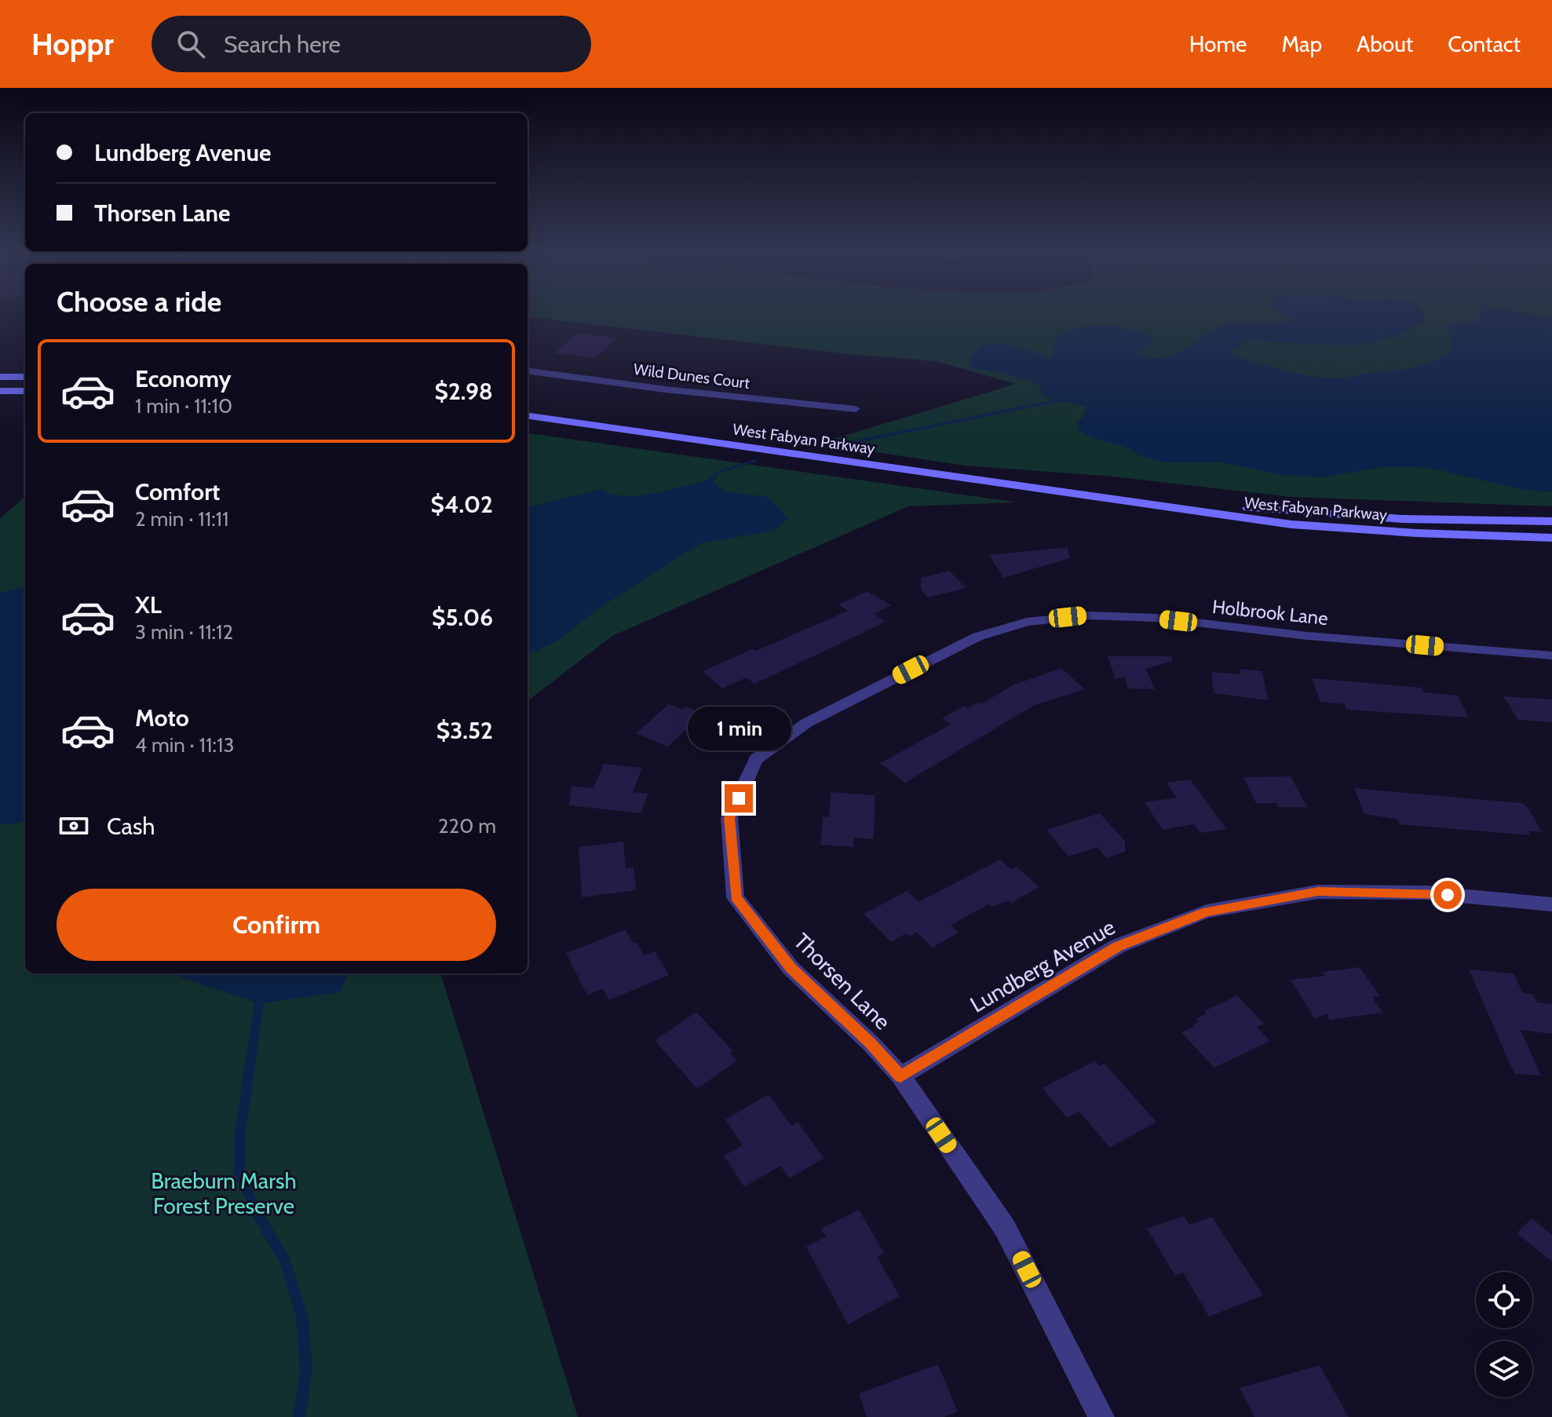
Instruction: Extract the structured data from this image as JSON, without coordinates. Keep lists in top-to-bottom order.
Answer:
{
  "streets": {
    "main road": ["West Fabyan Parkway"],
    "street": [
      "Wild Dunes Court",
      "Holbrook Lane",
      "Lundberg Avenue",
      "Thorsen Lane"
    ]
  },
  "crossings": [
    ["Holbrook Lane", "Thorsen Lane"],
    ["Lundberg Avenue", "Thorsen Lane"]
  ],
  "parks": ["Braeburn Marsh Forest Preserve"],
  "page": {
    "header": "Hoppr",
    "search": "Search here",
    "nav": [
      "Home",
      "Map",
      "About",
      "Contact"
    ],
    "banner": ["Lundberg Avenue", "Thorsen Lane"],
    "heading": "Choose a ride",
    "list": [
      {
        "name": "Economy",
        "note": "1 min · 11:10",
        "value": "$2.98"
      },
      {
        "name": "Comfort",
        "note": "2 min · 11:11",
        "value": "$4.02"
      },
      {
        "name": "XL",
        "note": "3 min · 11:12",
        "value": "$5.06"
      },
      {
        "name": "Moto",
        "note": "4 min · 11:13",
        "value": "$3.52"
      }
    ],
    "bubble": "1 min",
    "pay": ["Cash", "220 m"],
    "buttons": "Confirm"
  }
}
